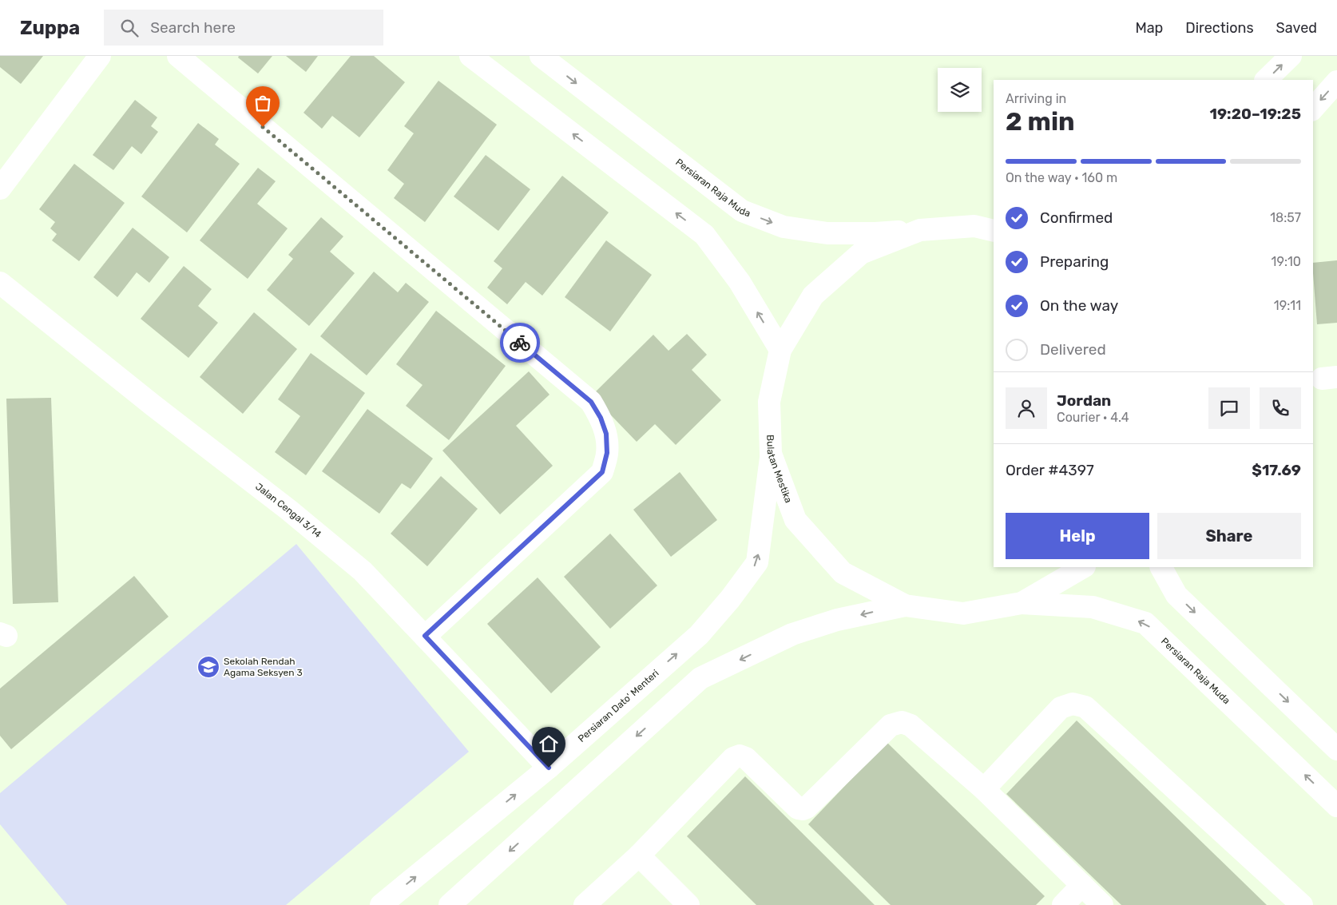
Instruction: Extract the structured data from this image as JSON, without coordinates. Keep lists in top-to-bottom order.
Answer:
{
  "streets": {
    "main road": [
      "Persiaran Raja Muda",
      "Bulatan Mestika",
      "Jalan Cengal 3/14",
      "Persiaran Dato' Menteri"
    ]
  },
  "crossings": [
    ["Persiaran Raja Muda", "Bulatan Mestika"],
    ["Bulatan Mestika", "Persiaran Dato' Menteri"],
    ["Jalan Cengal 3/14", "Persiaran Dato' Menteri"]
  ],
  "places": {
    "school or university": ["Sekolah Rendah Agama Seksyen 3"]
  },
  "page": {
    "header": "Zuppa",
    "search": "Search here",
    "nav": ["Map", "Directions", "Saved"],
    "heading": ["2 min", "Arriving in", "19:20–19:25"],
    "panel": [
      "Jordan",
      "Courier · 4.4",
      "Order #4397",
      "$17.69"
    ],
    "bar": "On the way · 160 m",
    "list": [
      ["Confirmed", "18:57"],
      ["Preparing", "19:10"],
      ["On the way", "19:11"],
      "Delivered"
    ],
    "buttons": ["Help", "Share"]
  }
}
